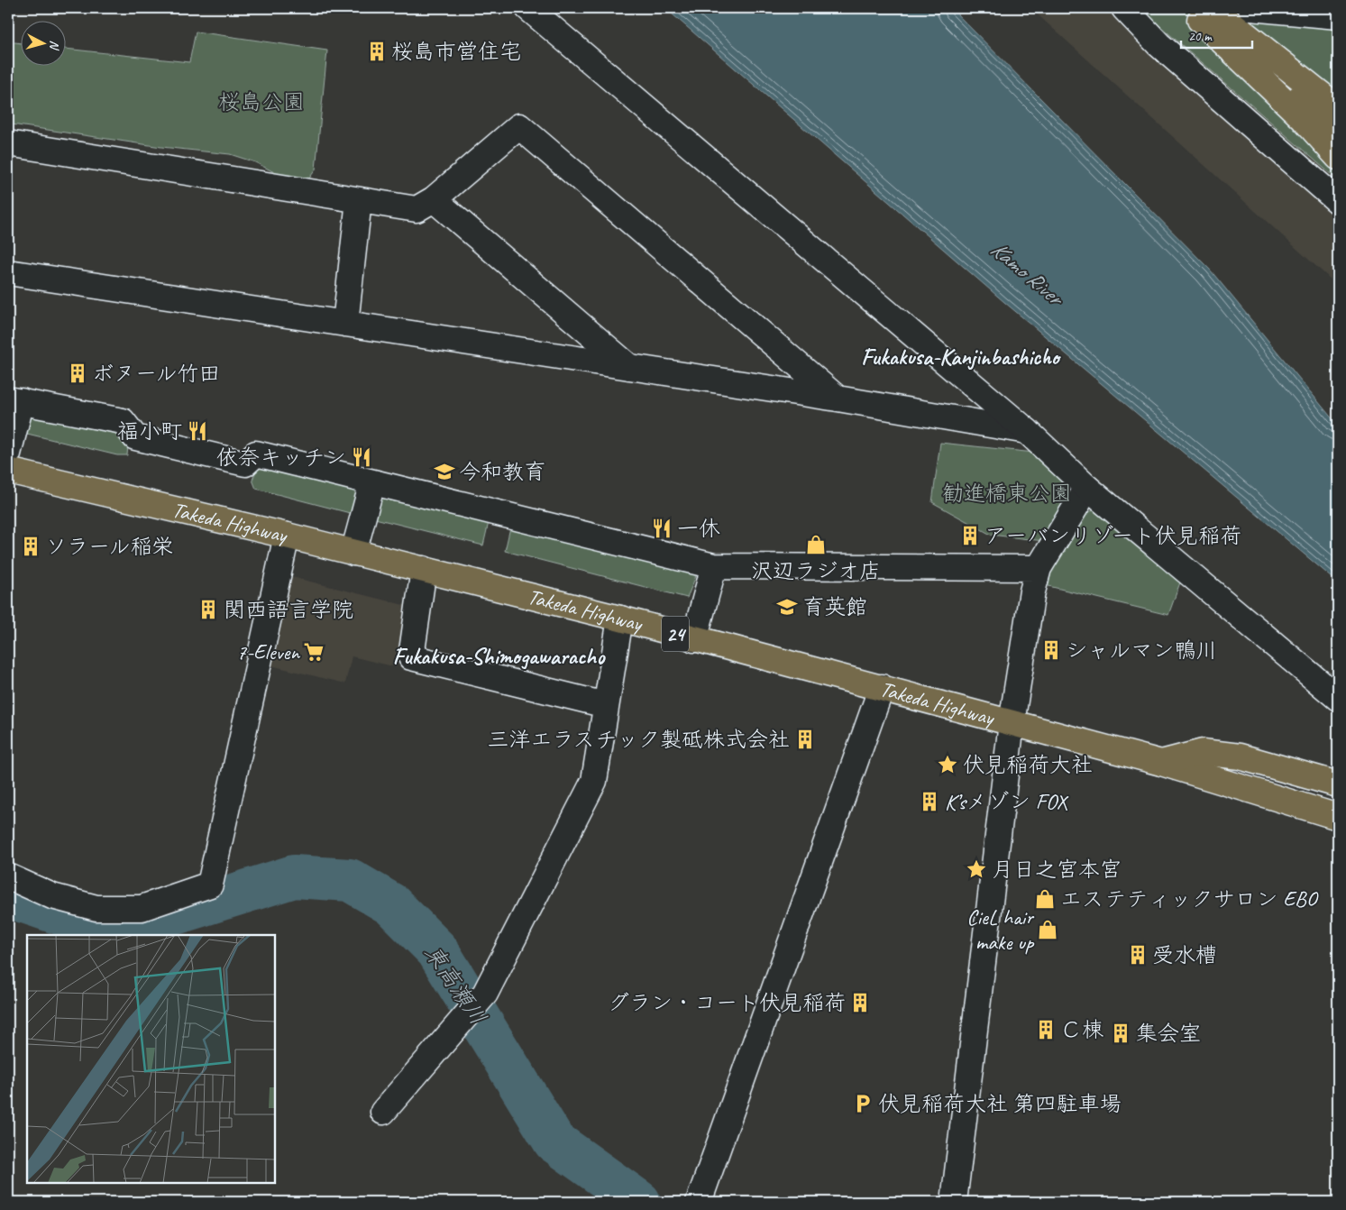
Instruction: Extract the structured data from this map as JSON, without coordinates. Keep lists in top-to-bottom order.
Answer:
{
  "streets": {
    "highway": ["Takeda Highway", "24"]
  },
  "districts": ["Fukakusa-Kanjinbashicho", "Fukakusa-Shimogawaracho"],
  "water": ["Kamo River", "東高瀬川"],
  "parks": ["桜島公園", "勧進橋東公園"],
  "places": {
    "building": [
      "桜島市営住宅",
      "ボヌール竹田",
      "アーバンリゾート伏見稲荷",
      "ソラール稲栄",
      "関西語言学院",
      "シャルマン鴨川",
      "三洋エラスチック製砥株式会社",
      "K’sメゾン FOX",
      "受水槽",
      "グラン・コート伏見稲荷",
      "Ｃ棟",
      "集会室"
    ],
    "restaurant": ["福小町", "依奈キッチン", "一休"],
    "school or university": ["今和教育", "育英館"],
    "shop": ["沢辺ラジオ店", "エステティックサロン EBO", "CieL hair make up"],
    "supermarket": ["7-Eleven"],
    "place": ["伏見稲荷大社", "月日之宮本宮"],
    "parking": ["伏見稲荷大社 第四駐車場"]
  },
  "scale_bar": "20 m",
  "north": "right"
}
